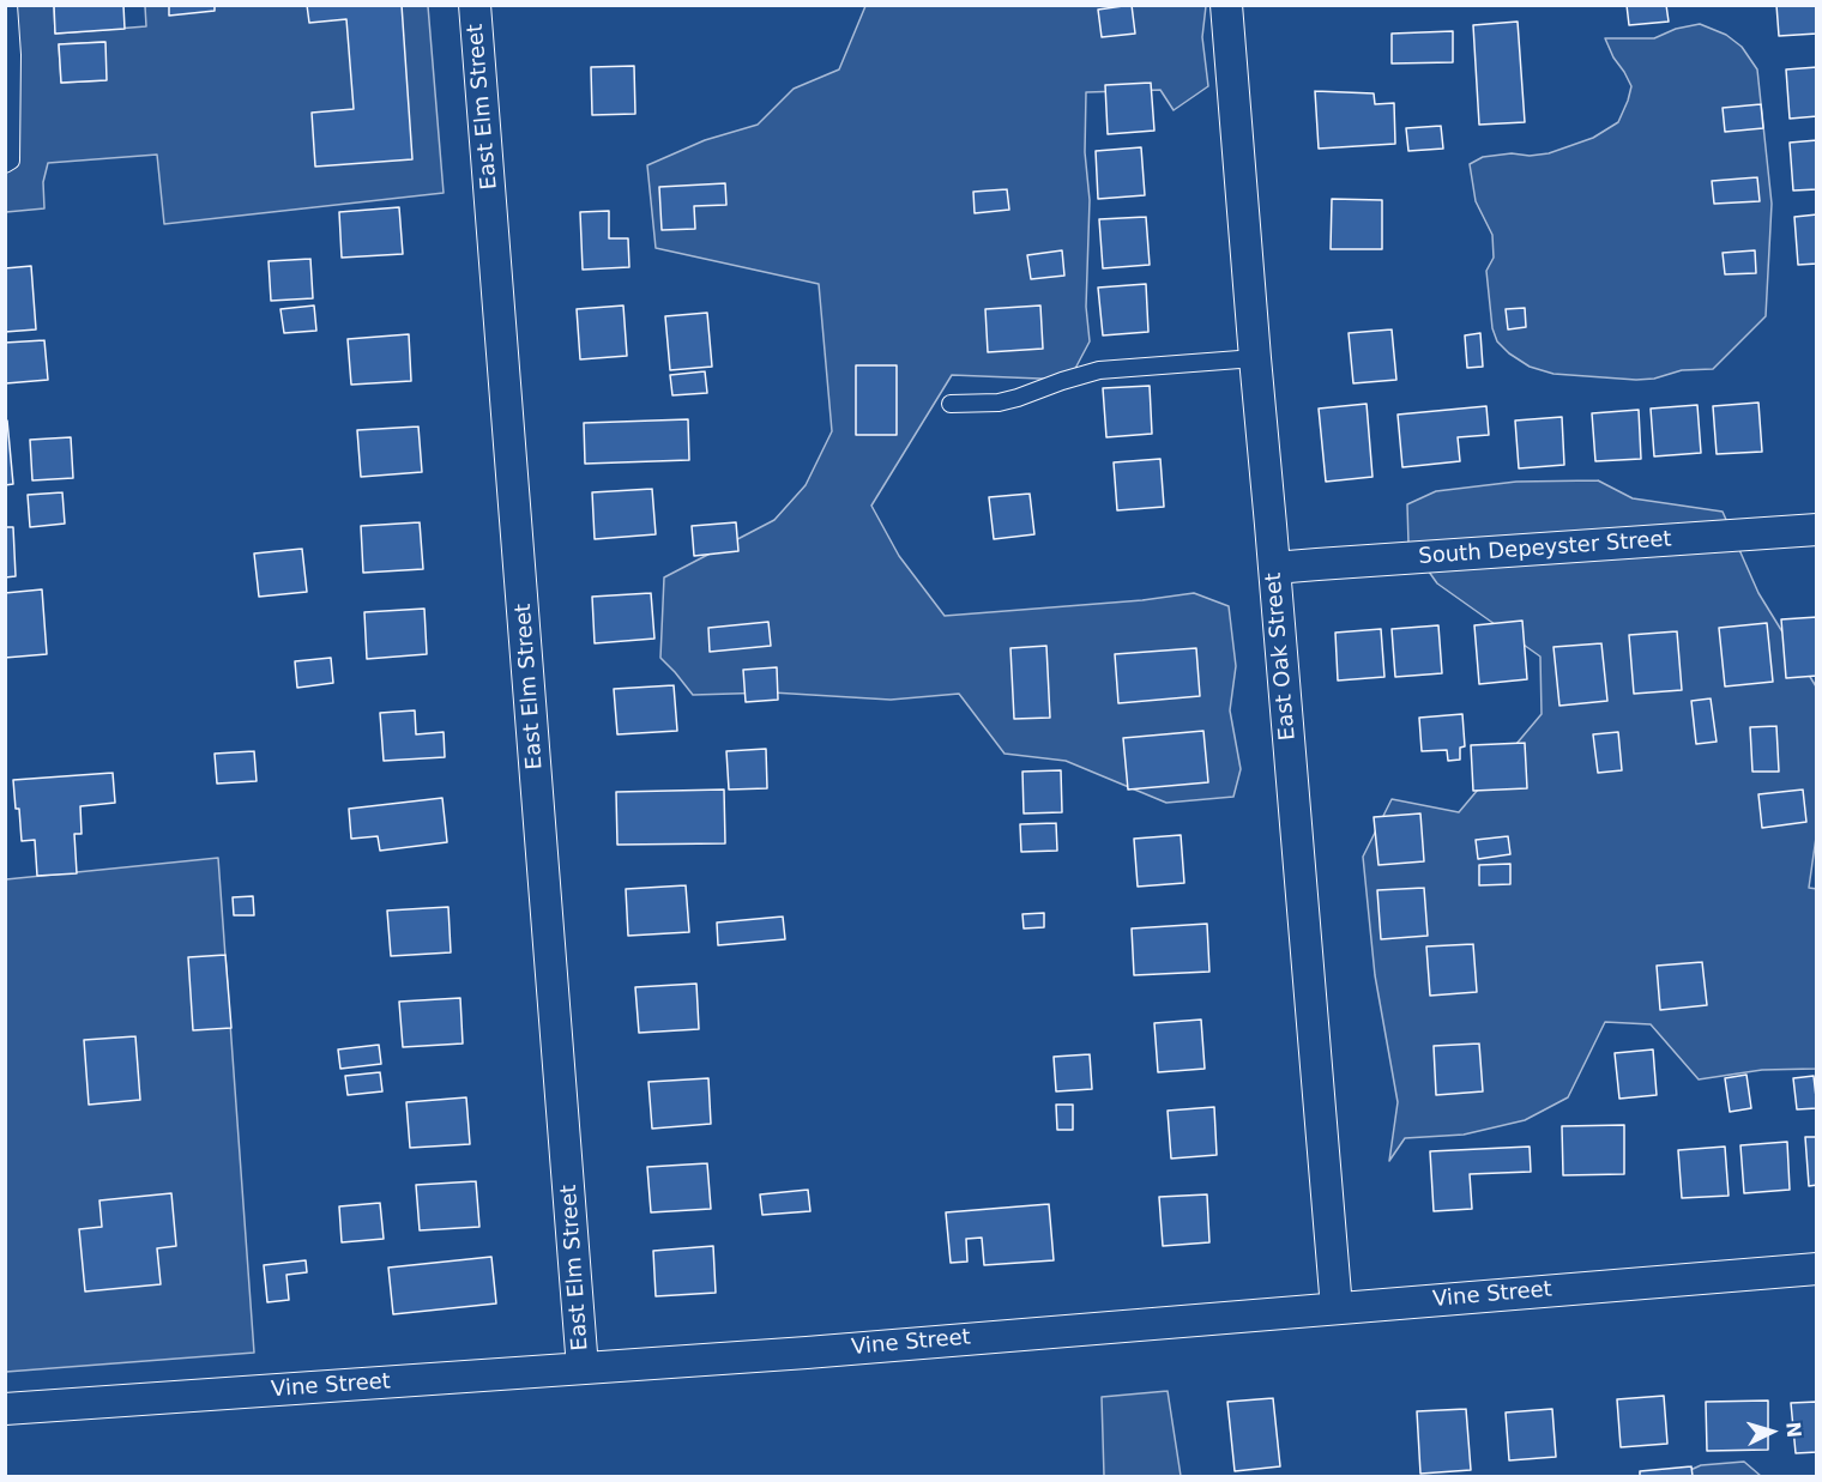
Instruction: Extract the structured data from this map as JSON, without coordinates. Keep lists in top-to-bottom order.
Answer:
{
  "streets": {
    "street": [
      "East Elm Street",
      "South Depeyster Street",
      "East Oak Street",
      "Vine Street"
    ]
  },
  "crossings": [
    ["East Elm Street", "Vine Street"],
    ["South Depeyster Street", "East Oak Street"],
    ["East Oak Street", "Vine Street"]
  ],
  "north": "right"
}
